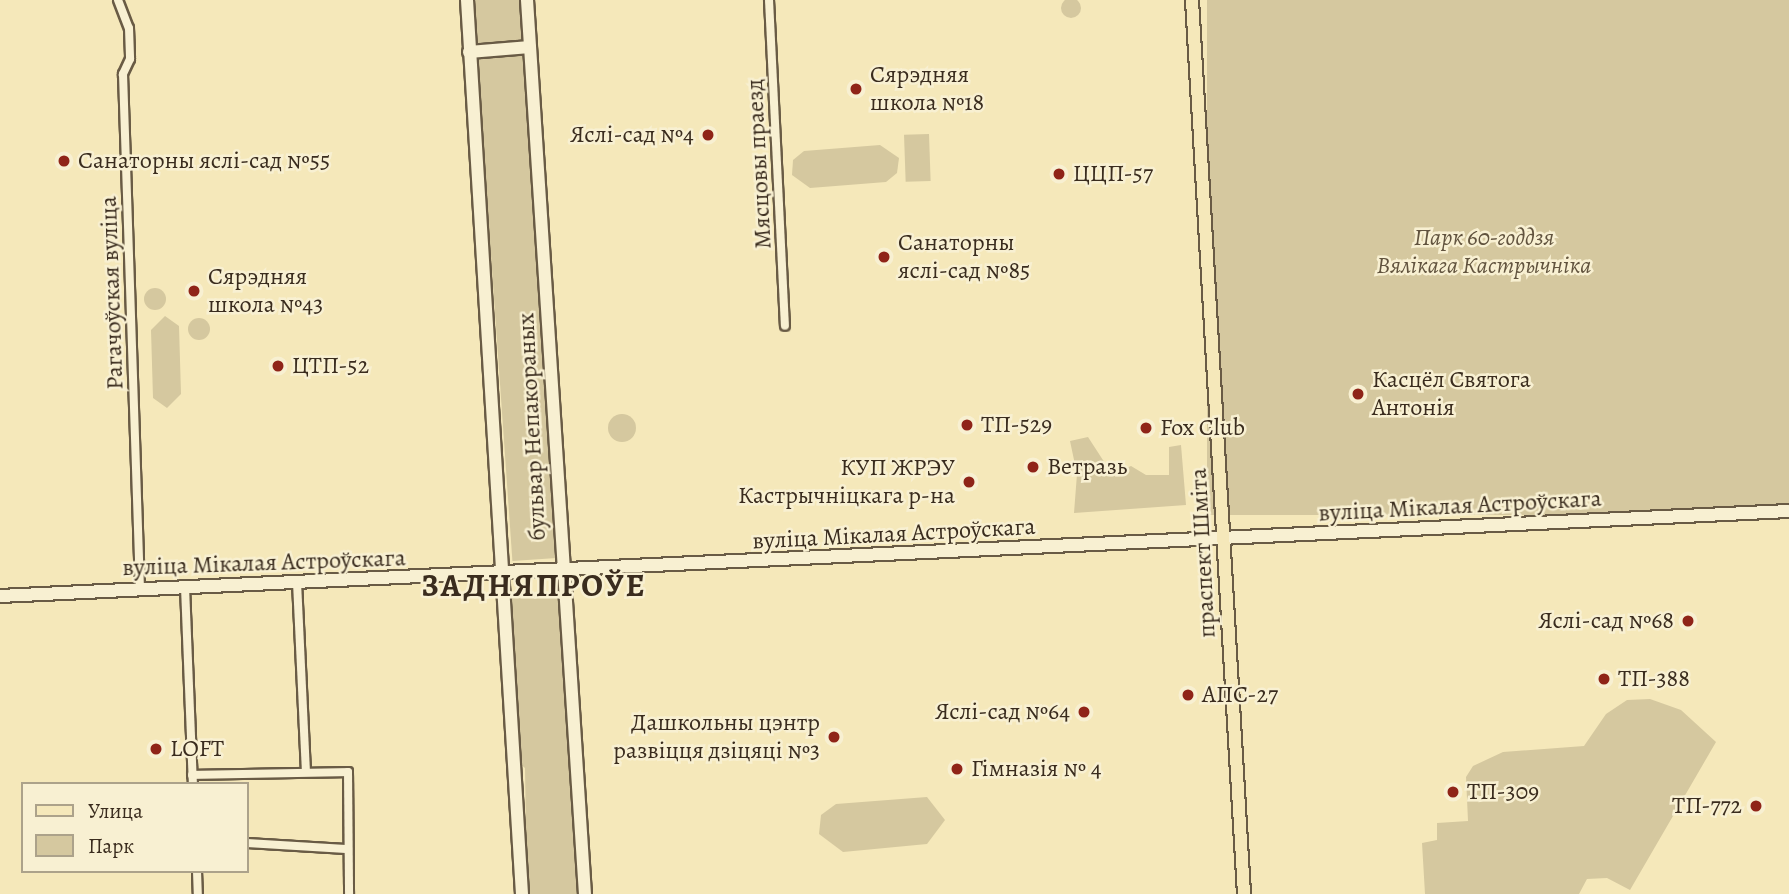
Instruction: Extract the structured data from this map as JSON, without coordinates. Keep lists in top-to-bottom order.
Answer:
{
  "streets": {
    "main road": ["бульвар Непакораных", "вуліца Мікалая Астроўскага", "праспект Шміта"],
    "street": ["Мясцовы праезд", "Рагачоўская вуліца"]
  },
  "crossings": [
    ["Рагачоўская вуліца", "вуліца Мікалая Астроўскага"],
    ["бульвар Непакораных", "вуліца Мікалая Астроўскага"],
    ["вуліца Мікалая Астроўскага", "праспект Шміта"]
  ],
  "districts": ["ЗАДНЯПРОЎЕ"],
  "parks": ["Парк 60-годдзя Вялікага Кастрычніка"],
  "places": [
    "Сярэдняя школа №18",
    "Яслі-сад №4",
    "Санаторны яслі-сад №55",
    "ЦЦП-57",
    "Санаторны яслі-сад №85",
    "Сярэдняя школа №43",
    "ЦТП-52",
    "Касцёл Святога Антонія",
    "ТП-529",
    "Fox Club",
    "Ветразь",
    "КУП ЖРЭУ Кастрычніцкага р-на",
    "Яслі-сад №68",
    "ТП-388",
    "АПС-27",
    "Яслі-сад №64",
    "Дашкольны цэнтр развіцця дзіцяці №3",
    "LOFT",
    "Гімназія № 4",
    "ТП-309",
    "ТП-772"
  ],
  "legend": ["Улица", "Парк"]
}
